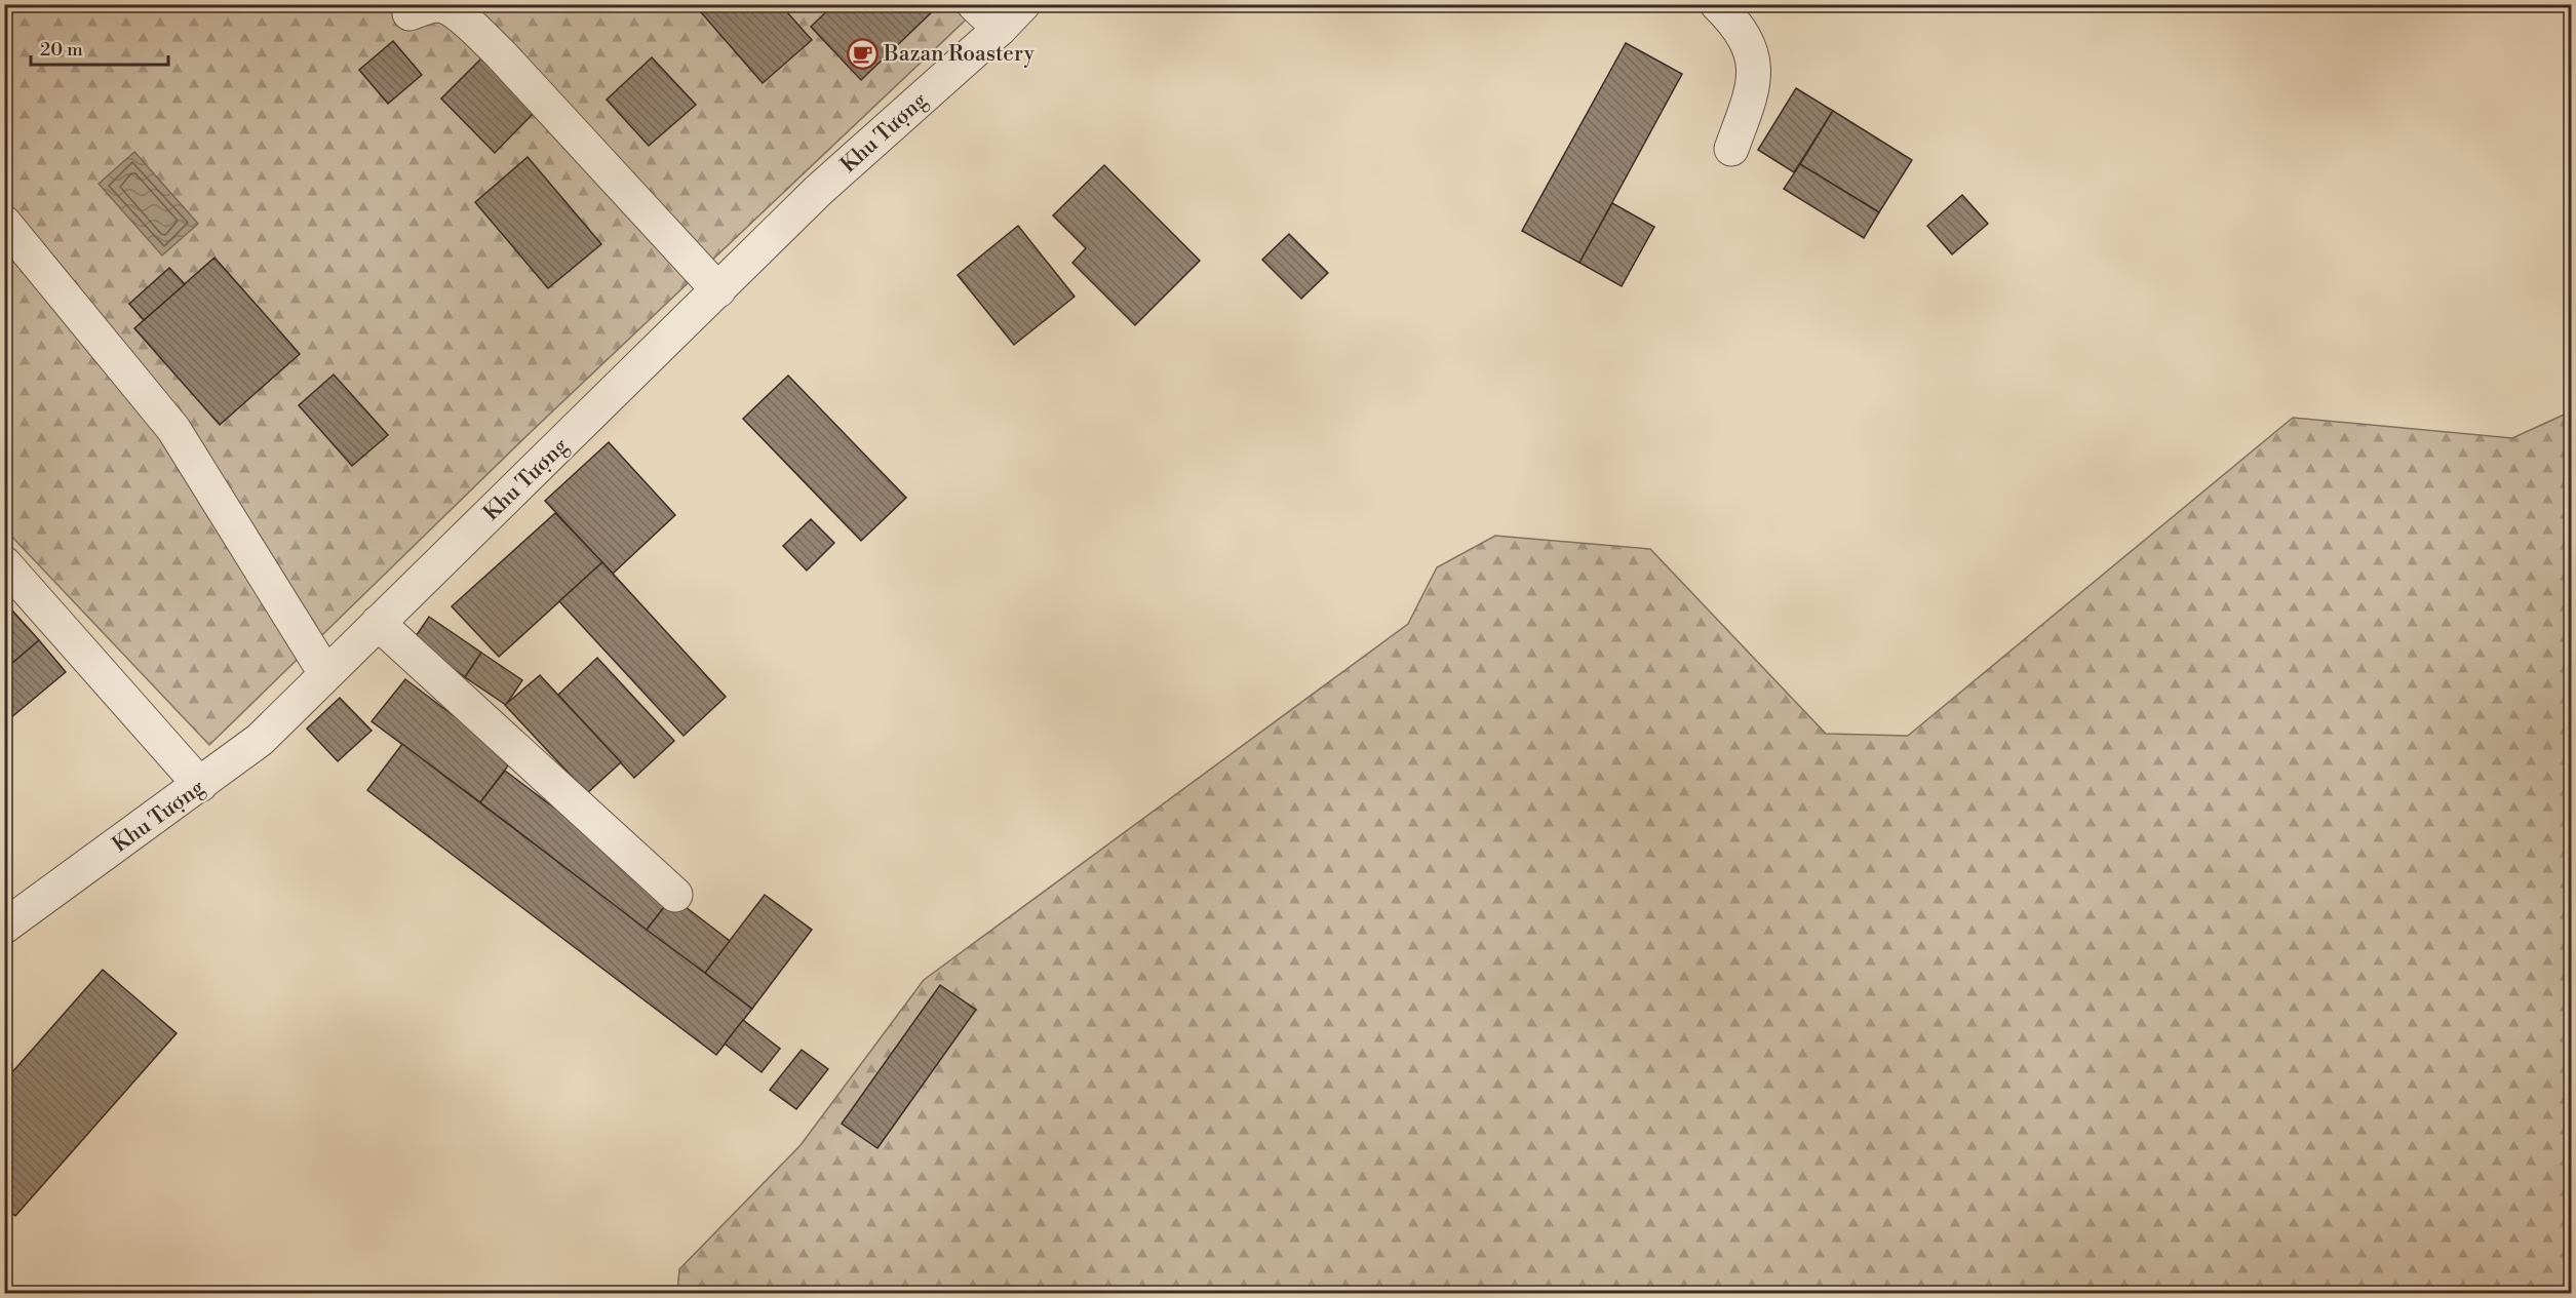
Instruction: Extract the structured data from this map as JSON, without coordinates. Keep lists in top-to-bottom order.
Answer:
{
  "streets": {
    "street": ["Khu Tượng"]
  },
  "places": {
    "cafe": ["Bazan Roastery"]
  },
  "scale_bar": "20 m"
}
